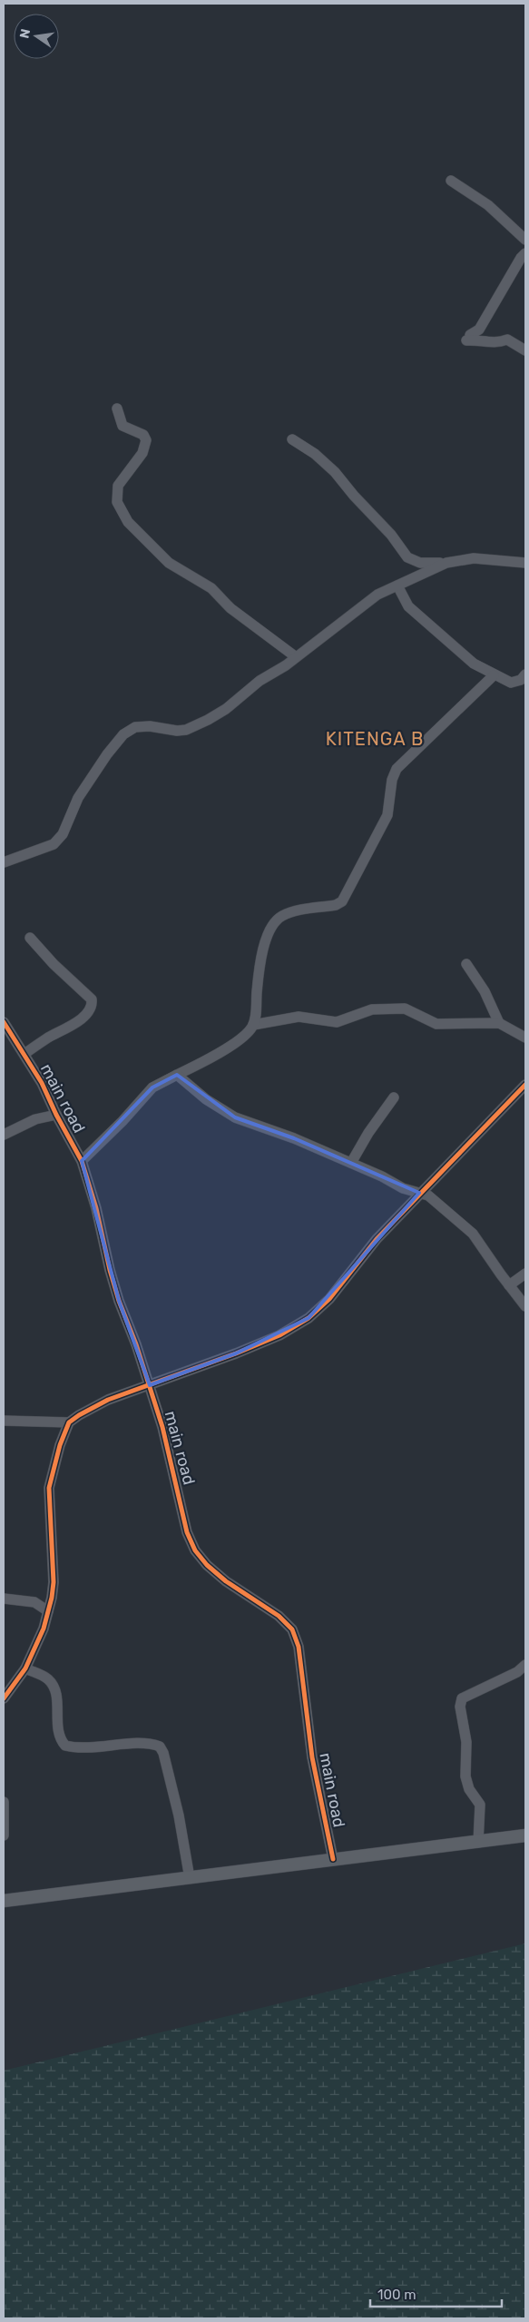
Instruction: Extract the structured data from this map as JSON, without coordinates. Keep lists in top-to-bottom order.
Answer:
{
  "streets": {
    "street": ["main road"]
  },
  "districts": ["KITENGA B"],
  "scale_bar": "100 m",
  "north": "left"
}
